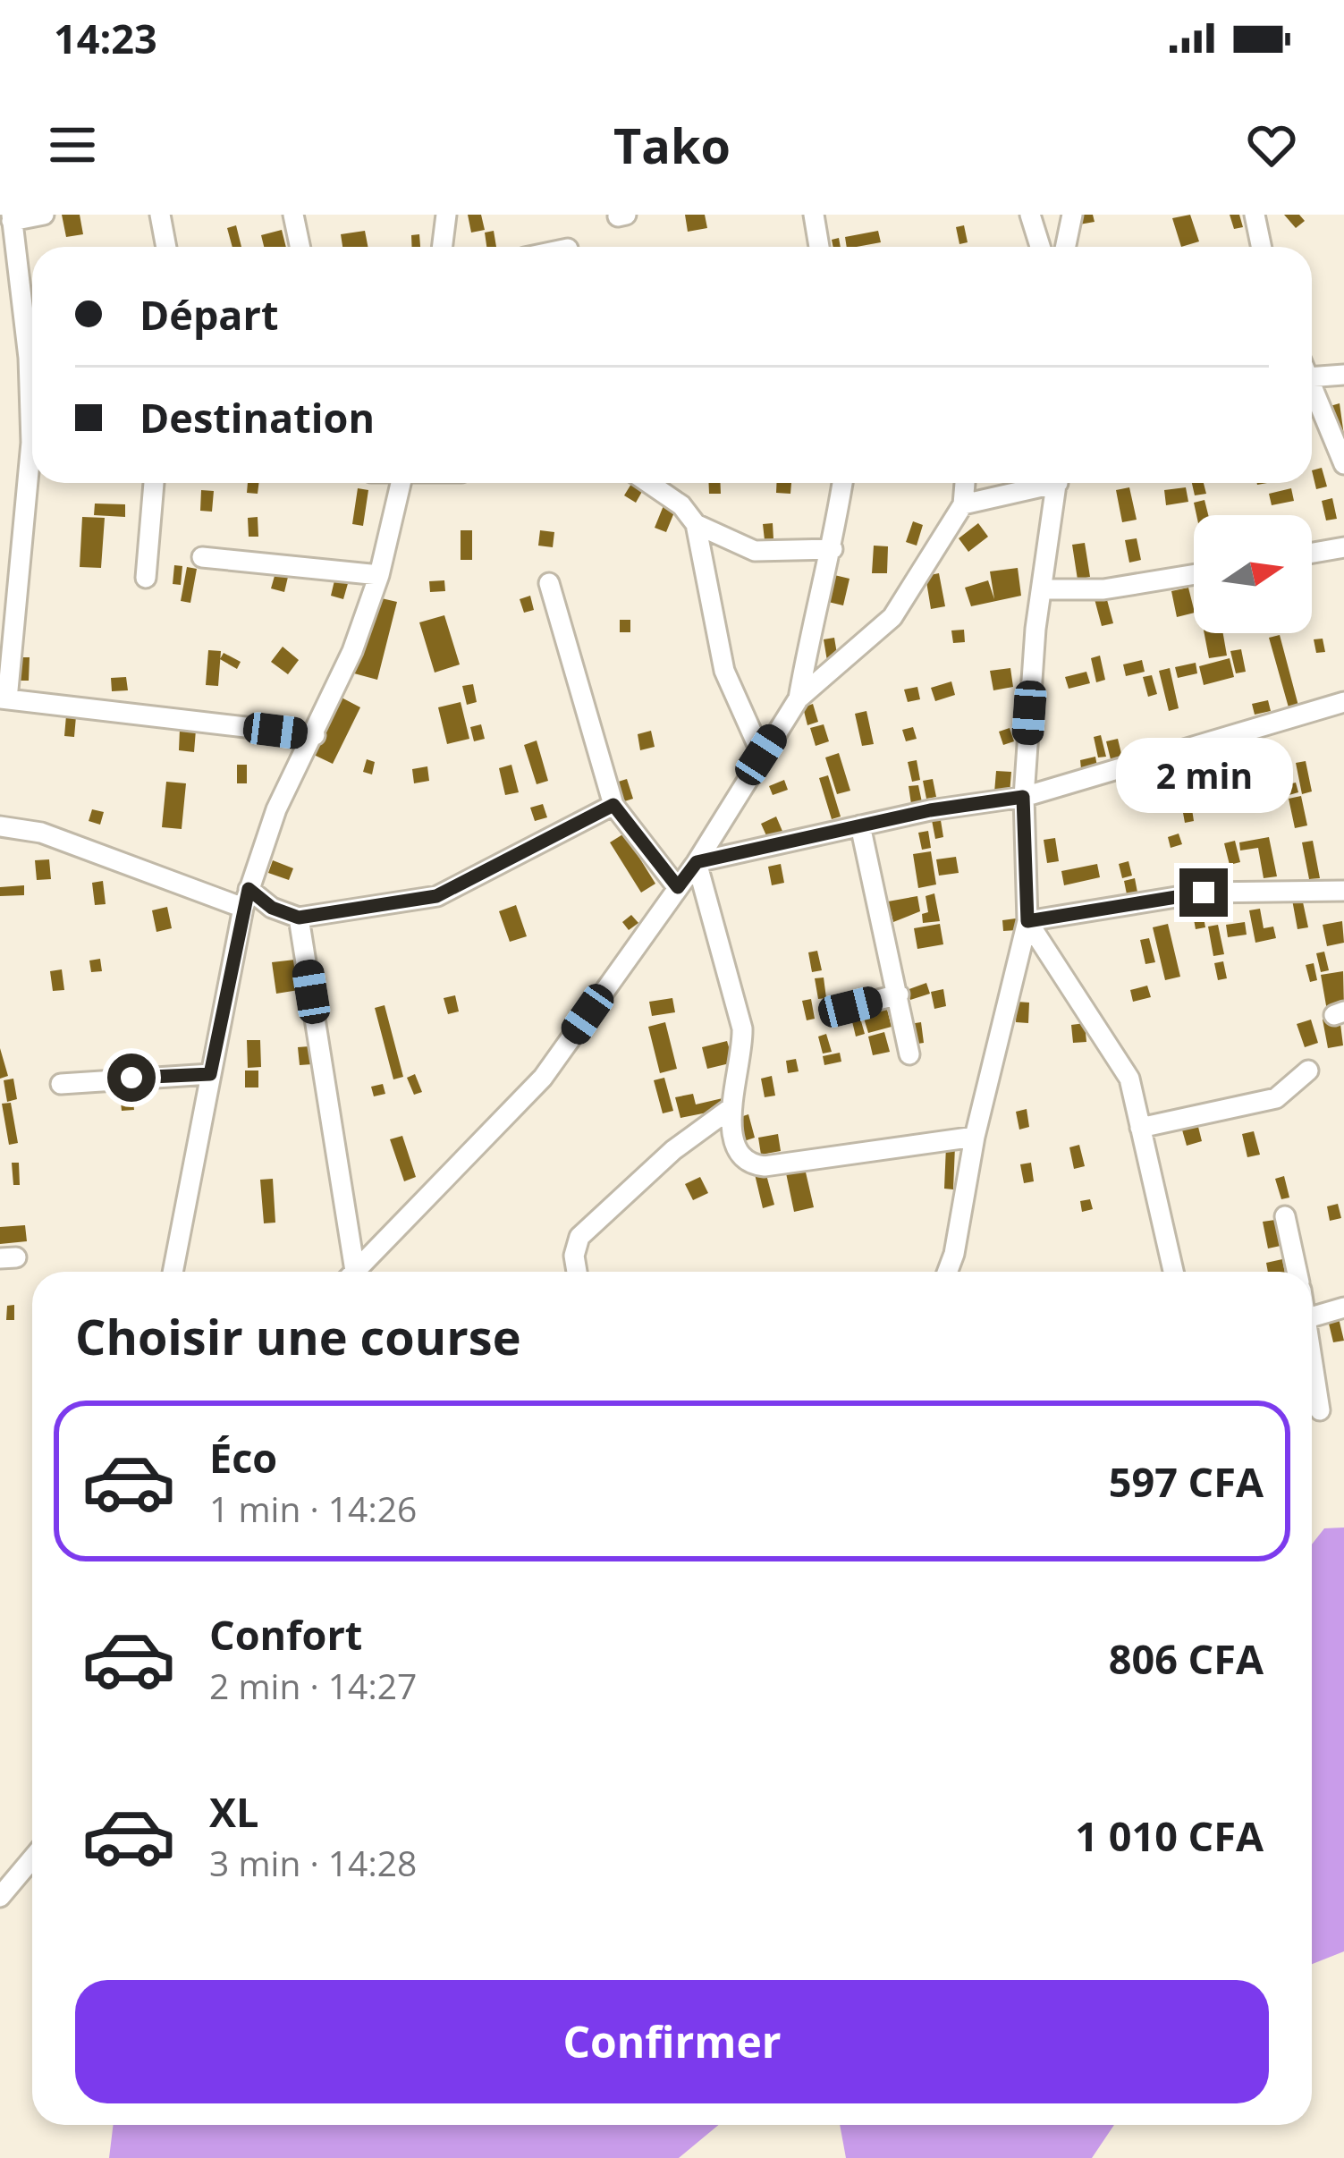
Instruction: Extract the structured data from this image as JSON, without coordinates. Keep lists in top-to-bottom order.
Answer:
{
  "north": "right",
  "page": {
    "status": "14:23",
    "header": "Tako",
    "banner": ["Départ", "Destination"],
    "bubble": "2 min",
    "heading": "Choisir une course",
    "list": [
      {
        "name": "Éco",
        "note": "1 min · 14:26",
        "value": "597 CFA"
      },
      {
        "name": "Confort",
        "note": "2 min · 14:27",
        "value": "806 CFA"
      },
      {
        "name": "XL",
        "note": "3 min · 14:28",
        "value": "1 010 CFA"
      }
    ],
    "buttons": "Confirmer"
  }
}
